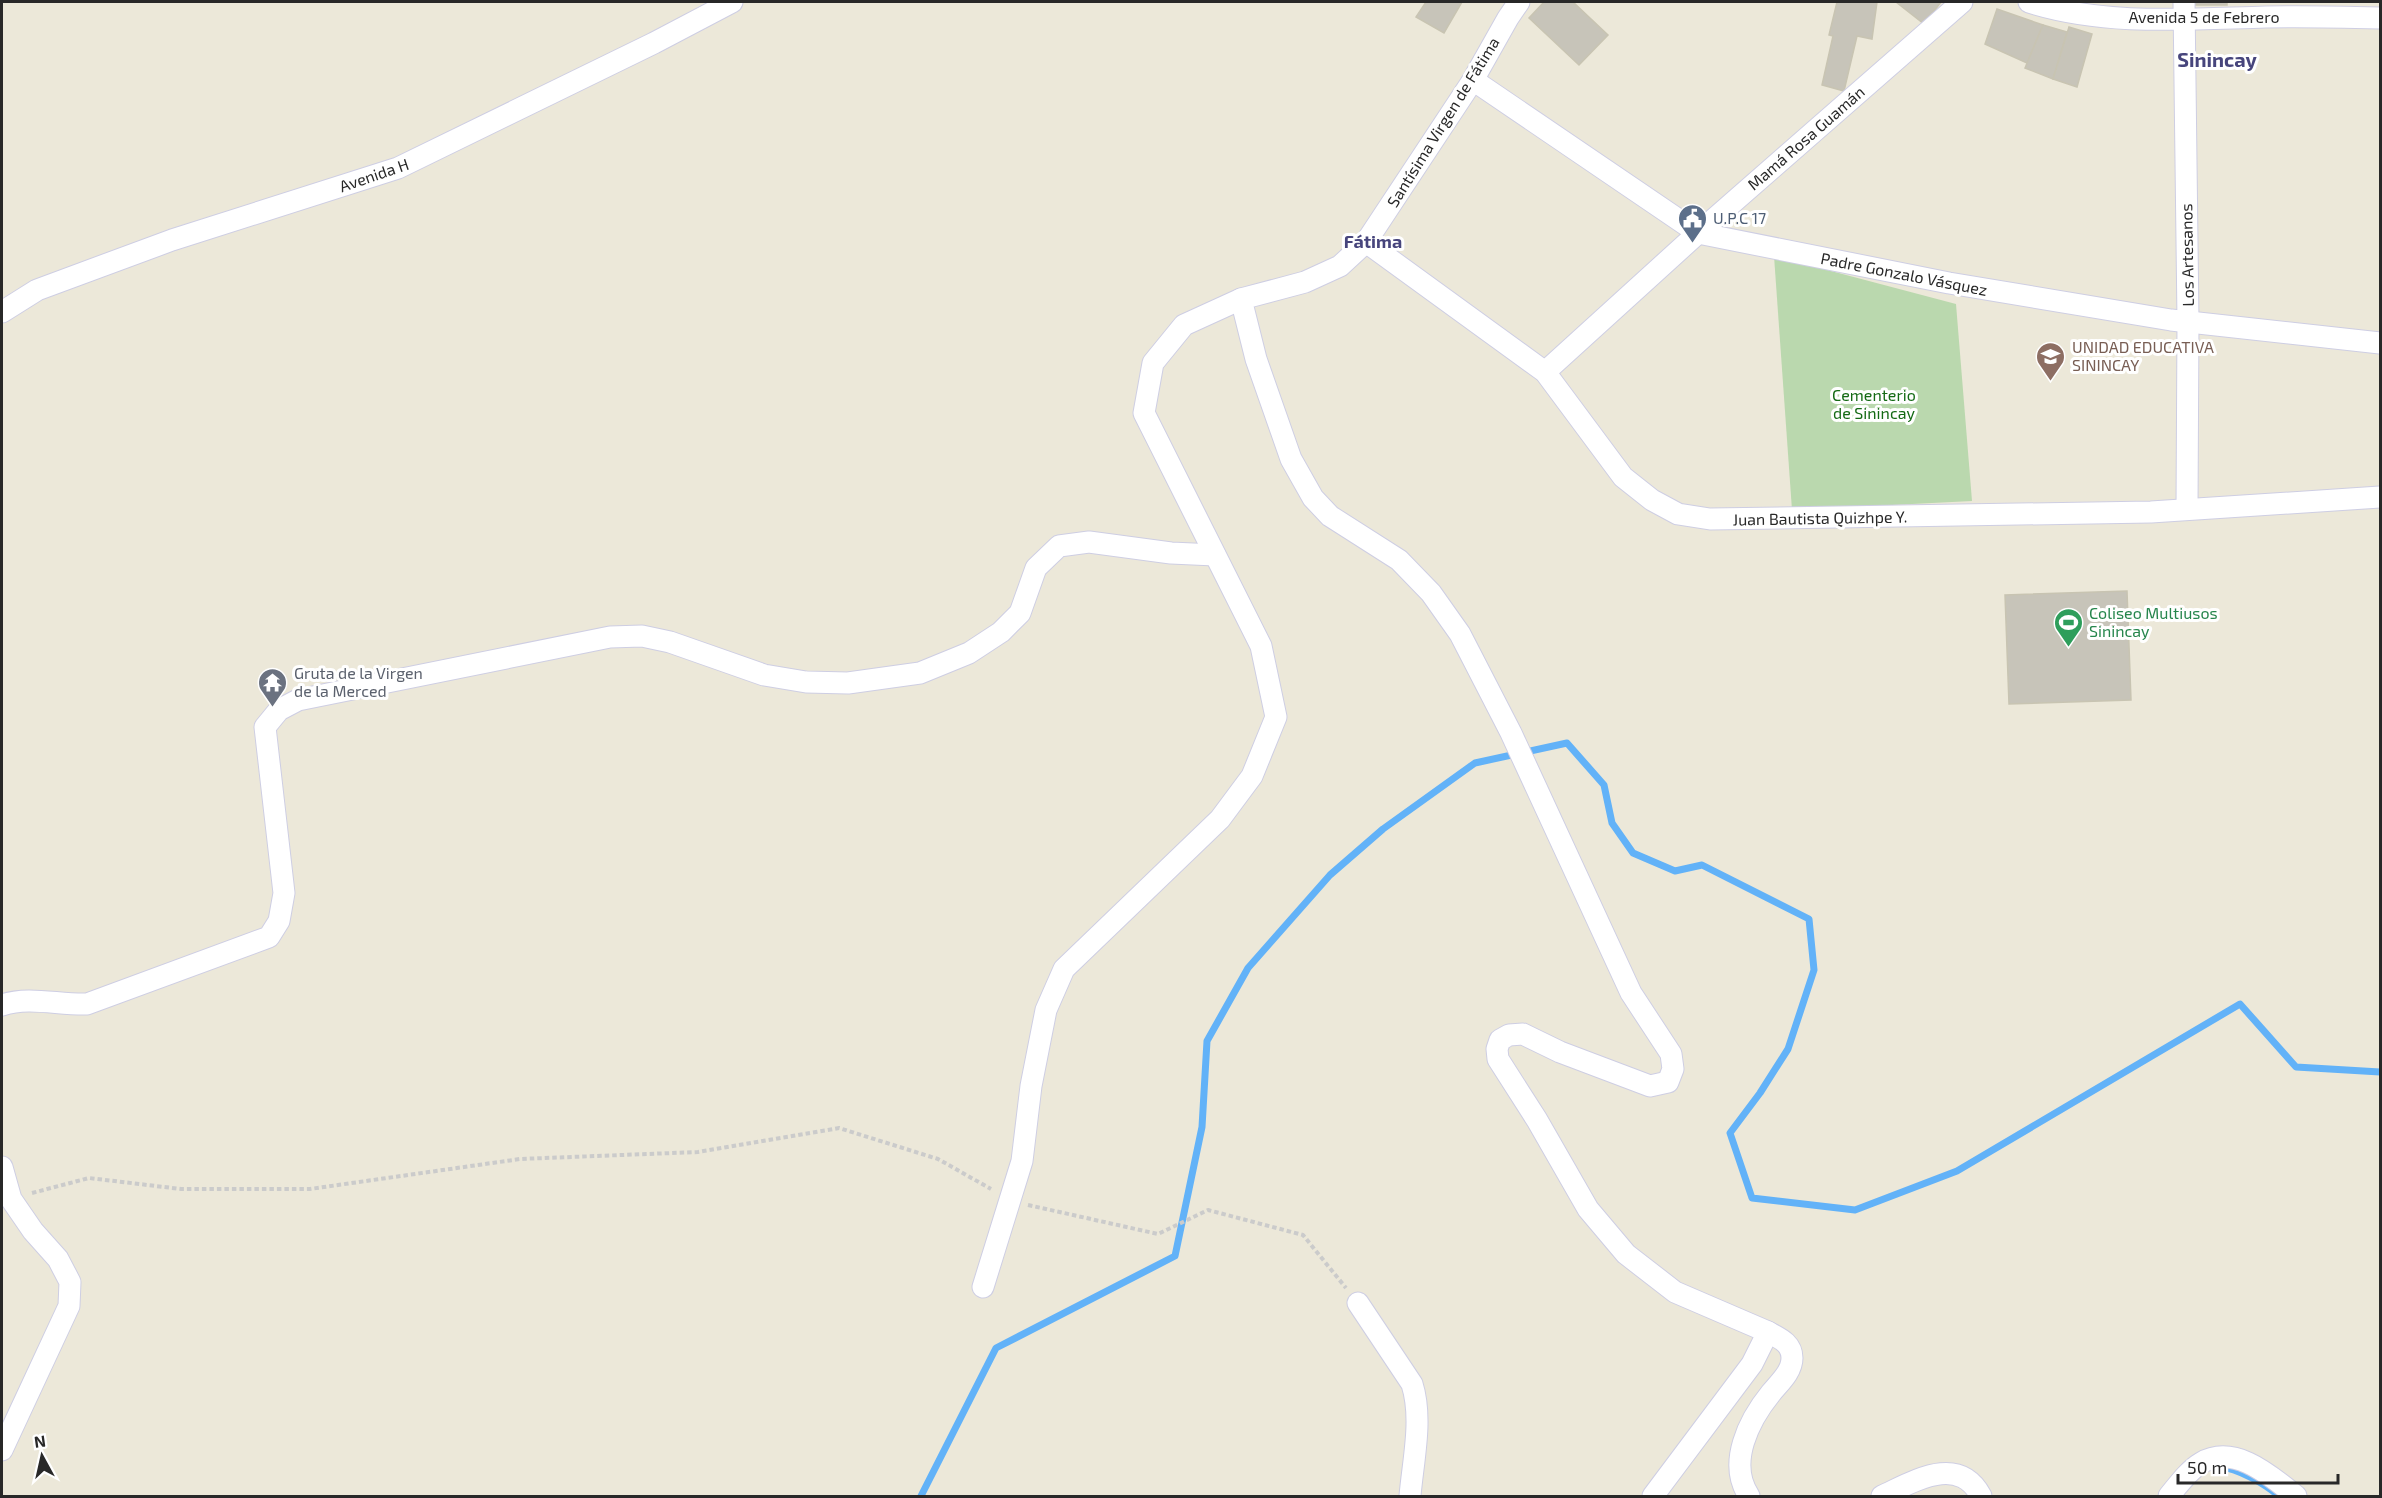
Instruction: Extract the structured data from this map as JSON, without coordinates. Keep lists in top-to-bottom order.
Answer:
{
  "streets": {
    "street": [
      "Avenida 5 de Febrero",
      "Santísima Virgen de Fátima",
      "Mamá Rosa Guamán",
      "Avenida H",
      "Los Artesanos",
      "Padre Gonzalo Vásquez",
      "Juan Bautista Quizhpe Y."
    ]
  },
  "crossings": [
    ["Avenida 5 de Febrero", "Los Artesanos"],
    ["Santísima Virgen de Fátima", "Padre Gonzalo Vásquez"],
    ["Santísima Virgen de Fátima", "Juan Bautista Quizhpe Y."],
    ["Mamá Rosa Guamán", "Padre Gonzalo Vásquez"],
    ["Mamá Rosa Guamán", "Juan Bautista Quizhpe Y."],
    ["Los Artesanos", "Padre Gonzalo Vásquez"],
    ["Los Artesanos", "Juan Bautista Quizhpe Y."]
  ],
  "districts": ["Sinincay", "Fátima"],
  "parks": ["Cementerio de Sinincay"],
  "places": {
    "public building": ["U.P.C 17"],
    "school or university": ["UNIDAD EDUCATIVA SININCAY"],
    "sports": ["Coliseo Multiusos Sinincay"],
    "temple": ["Gruta de la Virgen de la Merced"]
  },
  "scale_bar": "50 m",
  "north": "top"
}
